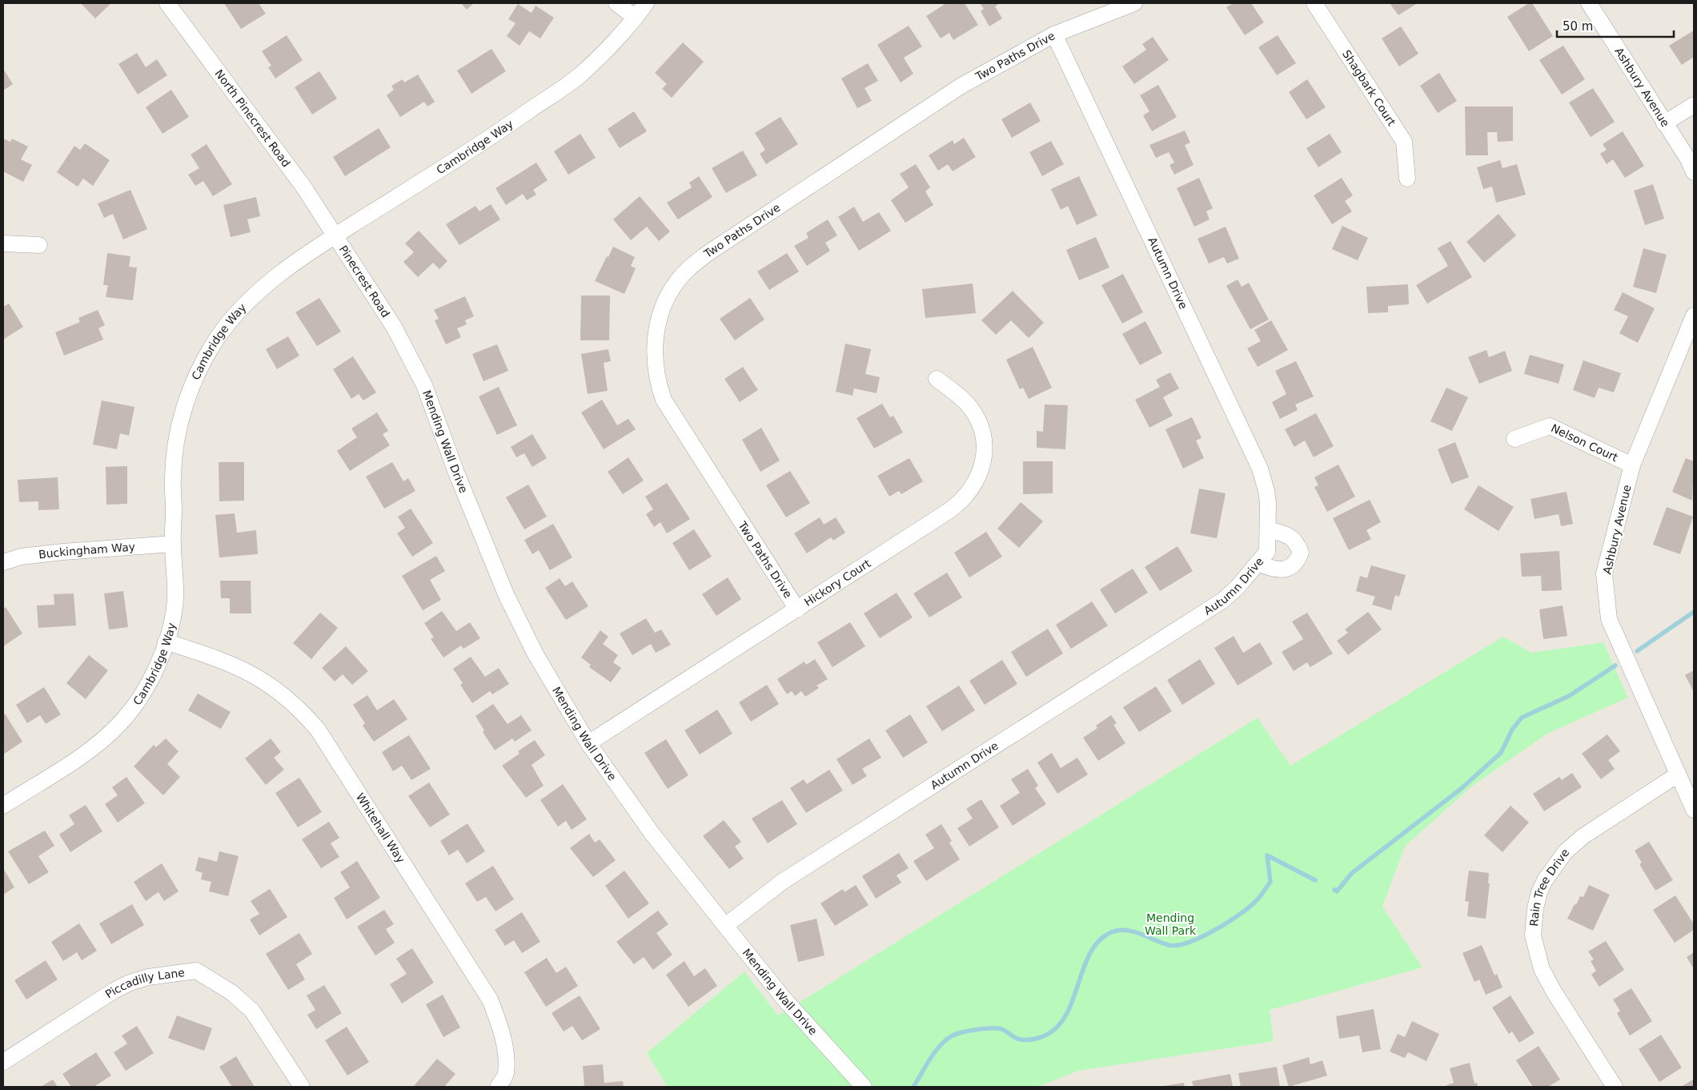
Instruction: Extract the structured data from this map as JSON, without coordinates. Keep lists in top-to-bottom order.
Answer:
{
  "streets": {
    "street": [
      "Two Paths Drive",
      "Ashbury Avenue",
      "Shagbark Court",
      "North Pinecrest Road",
      "Cambridge Way",
      "Autumn Drive",
      "Pinecrest Road",
      "Mending Wall Drive",
      "Nelson Court",
      "Buckingham Way",
      "Hickory Court",
      "Whitehall Way",
      "Rain Tree Drive",
      "Piccadilly Lane"
    ]
  },
  "crossings": [
    ["Two Paths Drive", "Autumn Drive"],
    ["Two Paths Drive", "Hickory Court"],
    ["Ashbury Avenue", "Nelson Court"],
    ["Ashbury Avenue", "Rain Tree Drive"],
    ["North Pinecrest Road", "Cambridge Way"],
    ["North Pinecrest Road", "Pinecrest Road"],
    ["Cambridge Way", "Pinecrest Road"],
    ["Cambridge Way", "Buckingham Way"],
    ["Cambridge Way", "Whitehall Way"],
    ["Autumn Drive", "Mending Wall Drive"],
    ["Pinecrest Road", "Mending Wall Drive"],
    ["Mending Wall Drive", "Hickory Court"]
  ],
  "parks": ["Mending Wall Park"],
  "scale_bar": "50 m"
}
